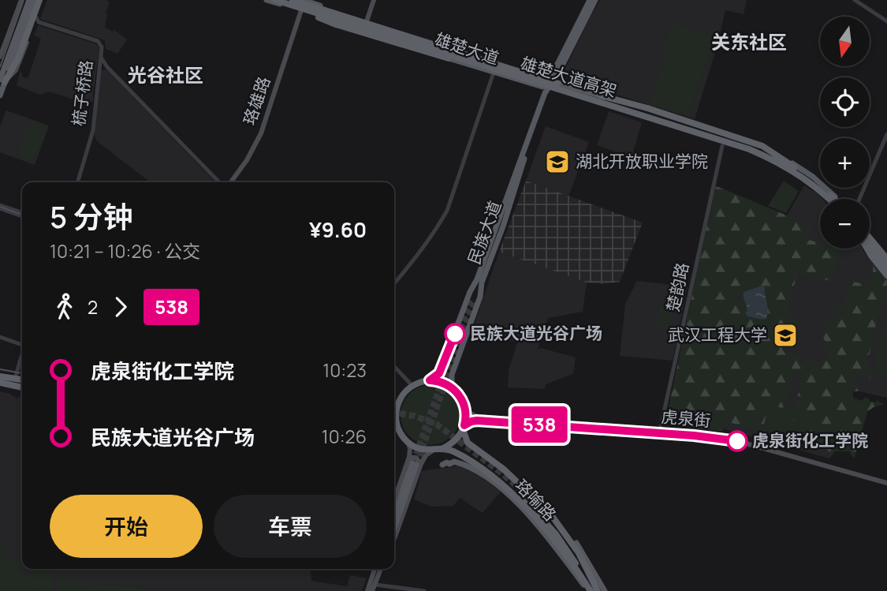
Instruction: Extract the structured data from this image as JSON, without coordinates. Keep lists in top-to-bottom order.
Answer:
{
  "streets": {
    "highway": ["雄楚大道高架", "珞喻路"],
    "main road": [
      "雄楚大道",
      "珞雄路",
      "民族大道",
      "虎泉街"
    ],
    "street": ["梳子桥路", "楚韵路"]
  },
  "crossings": [
    ["雄楚大道", "珞雄路"],
    ["雄楚大道", "民族大道"],
    ["民族大道", "珞喻路"],
    ["楚韵路", "虎泉街"]
  ],
  "districts": ["关东社区", "光谷社区"],
  "places": {
    "school or university": ["湖北开放职业学院", "武汉工程大学"],
    "other": ["民族大道光谷广场", "虎泉街化工学院"]
  },
  "lines": ["bus line 538"],
  "north": "bottom",
  "page": {
    "on_map": "538",
    "map_buttons": ["+", "−"],
    "heading": ["5 分钟", "10:21 – 10:26 · 公交", "¥9.60"],
    "legs": ["2", "538"],
    "list": [
      {
        "name": "虎泉街化工学院",
        "value": "10:23"
      },
      {
        "name": "民族大道光谷广场",
        "value": "10:26"
      }
    ],
    "buttons": ["开始", "车票"]
  }
}
